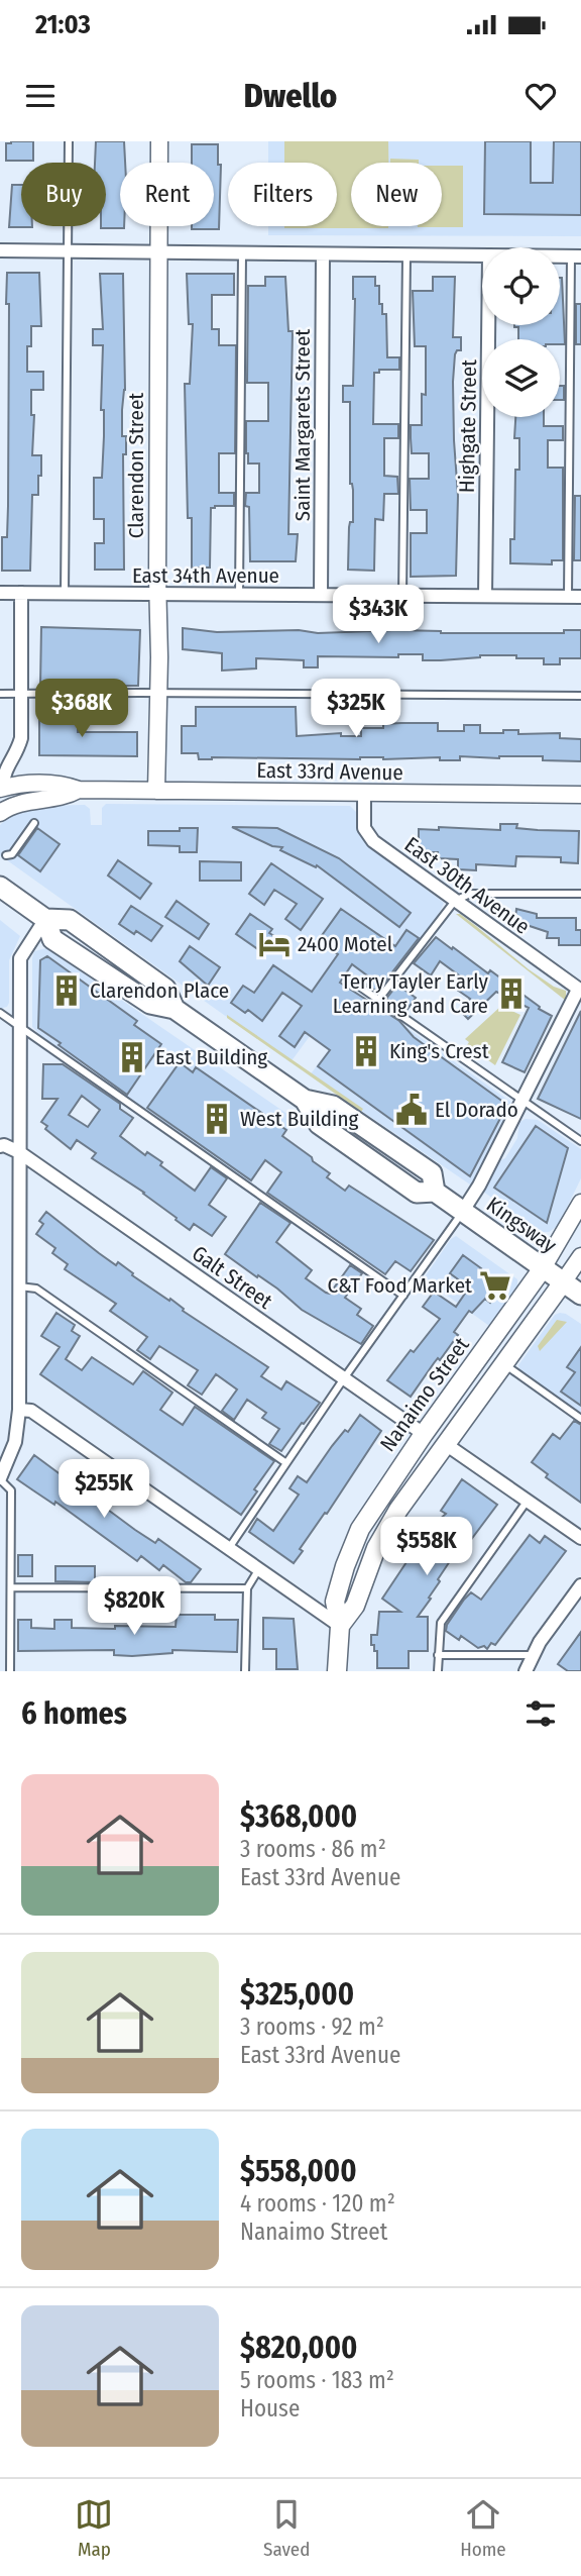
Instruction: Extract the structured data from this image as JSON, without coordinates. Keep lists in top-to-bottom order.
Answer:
{
  "streets": {
    "main road": ["Kingsway", "Nanaimo Street"],
    "street": [
      "Saint Margarets Street",
      "Highgate Street",
      "Clarendon Street",
      "East 34th Avenue",
      "East 33rd Avenue",
      "East 30th Avenue",
      "Galt Street"
    ]
  },
  "crossings": [
    ["Saint Margarets Street", "East 34th Avenue"],
    ["Highgate Street", "East 34th Avenue"],
    ["Clarendon Street", "East 34th Avenue"],
    ["Clarendon Street", "East 33rd Avenue"],
    ["East 33rd Avenue", "East 30th Avenue"],
    ["Kingsway", "Nanaimo Street"],
    ["Galt Street", "Nanaimo Street"]
  ],
  "places": {
    "hotel": ["2400 Motel"],
    "building": [
      "Clarendon Place",
      "Terry Tayler Early Learning and Care",
      "King's Crest",
      "East Building",
      "West Building"
    ],
    "public building": ["El Dorado"],
    "supermarket": ["C&T Food Market"]
  },
  "page": {
    "status": "21:03",
    "header": "Dwello",
    "chip": [
      "Buy",
      "Rent",
      "Filters",
      "New"
    ],
    "price": [
      "$343K",
      "$368K",
      "$325K",
      "$255K",
      "$558K",
      "$820K"
    ],
    "heading": "6 homes",
    "list": [
      {
        "name": "$368,000",
        "note": "3 rooms · 86 m² · East 33rd Avenue"
      },
      {
        "name": "$325,000",
        "note": "3 rooms · 92 m² · East 33rd Avenue"
      },
      {
        "name": "$558,000",
        "note": "4 rooms · 120 m² · Nanaimo Street"
      },
      {
        "name": "$820,000",
        "note": "5 rooms · 183 m² · House"
      }
    ],
    "tabs": ["Map", "Saved", "Home"]
  }
}
